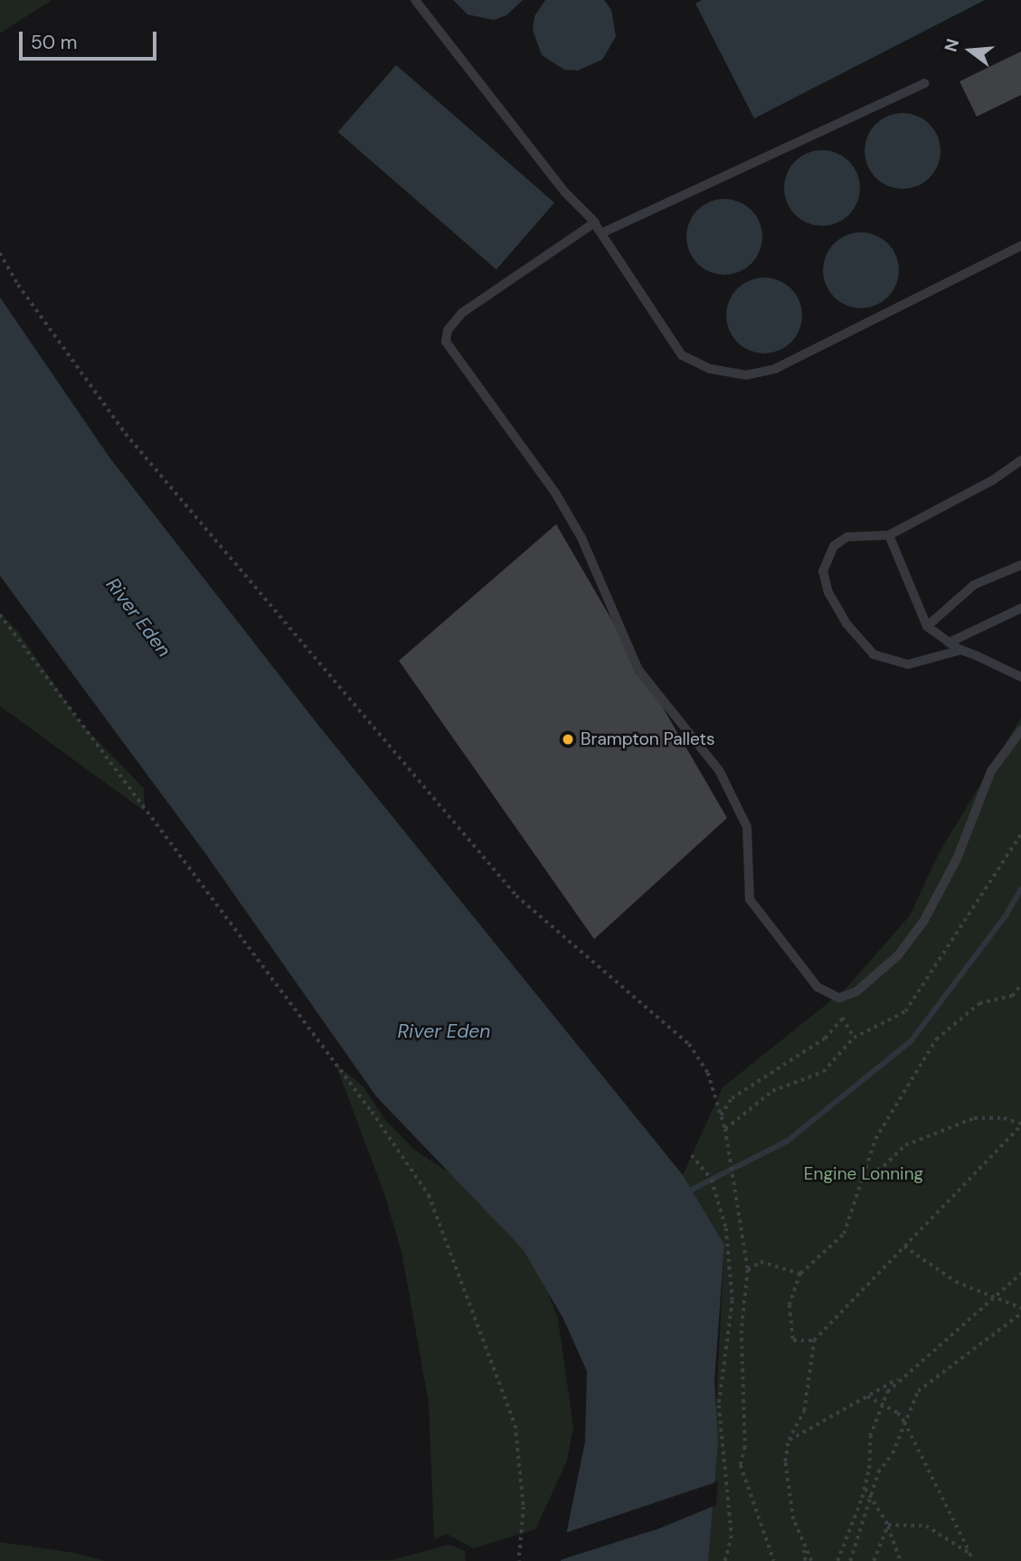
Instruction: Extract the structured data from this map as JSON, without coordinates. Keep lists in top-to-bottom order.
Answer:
{
  "water": ["River Eden"],
  "parks": ["Engine Lonning"],
  "places": ["Brampton Pallets"],
  "scale_bar": "50 m",
  "north": "left"
}
